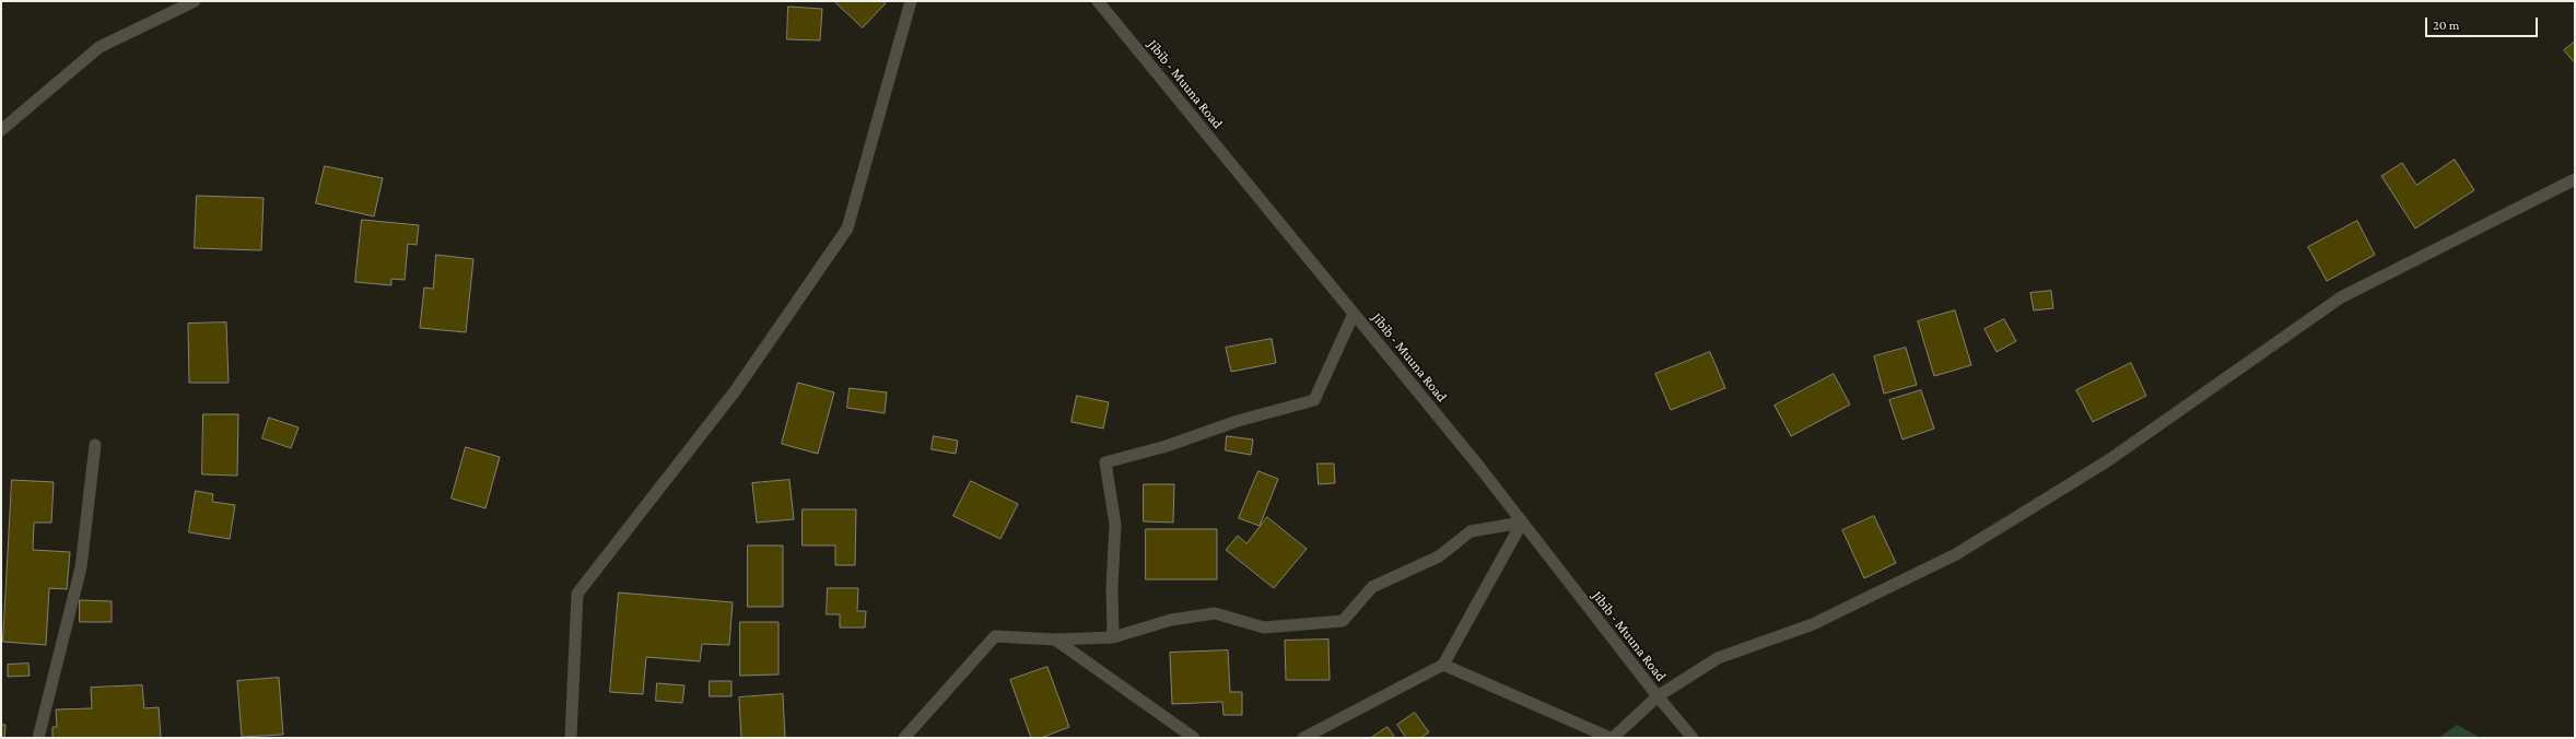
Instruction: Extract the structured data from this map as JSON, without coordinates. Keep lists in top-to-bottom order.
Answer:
{
  "streets": {
    "street": ["Jibib - Muuna Road"]
  },
  "scale_bar": "20 m"
}
